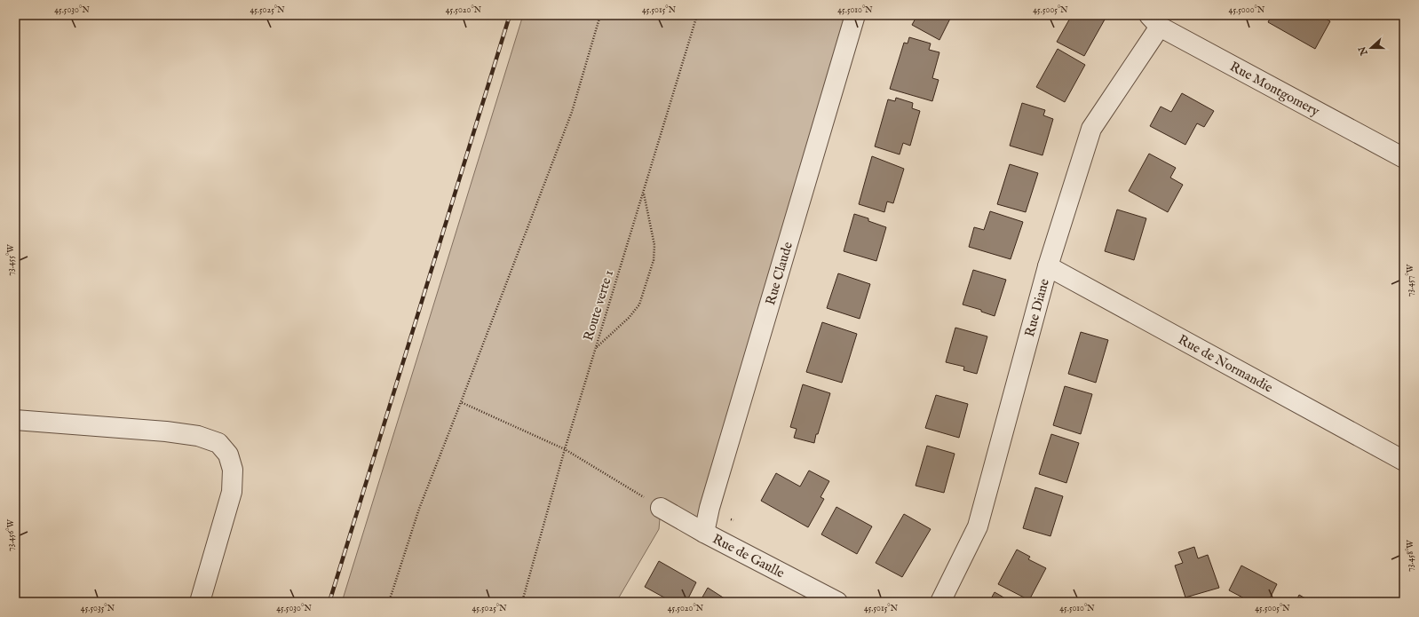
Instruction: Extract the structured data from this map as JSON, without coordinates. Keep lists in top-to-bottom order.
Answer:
{
  "streets": {
    "street": [
      "Rue Montgomery",
      "Rue Claude",
      "Rue Diane",
      "Rue de Normandie",
      "Rue de Gaulle"
    ],
    "path": ["Route verte 1"]
  },
  "crossings": [
    ["Rue Montgomery", "Rue Diane"],
    ["Rue Claude", "Rue de Gaulle"],
    ["Rue Diane", "Rue de Normandie"]
  ],
  "north": "left",
  "coordinates": [
    "45.5030°N",
    "45.5025°N",
    "45.5020°N",
    "45.5015°N",
    "45.5010°N",
    "45.5005°N",
    "45.5000°N",
    "73.455°W",
    "73.457°W",
    "73.456°W",
    "73.458°W",
    "45.5035°N"
  ]
}
